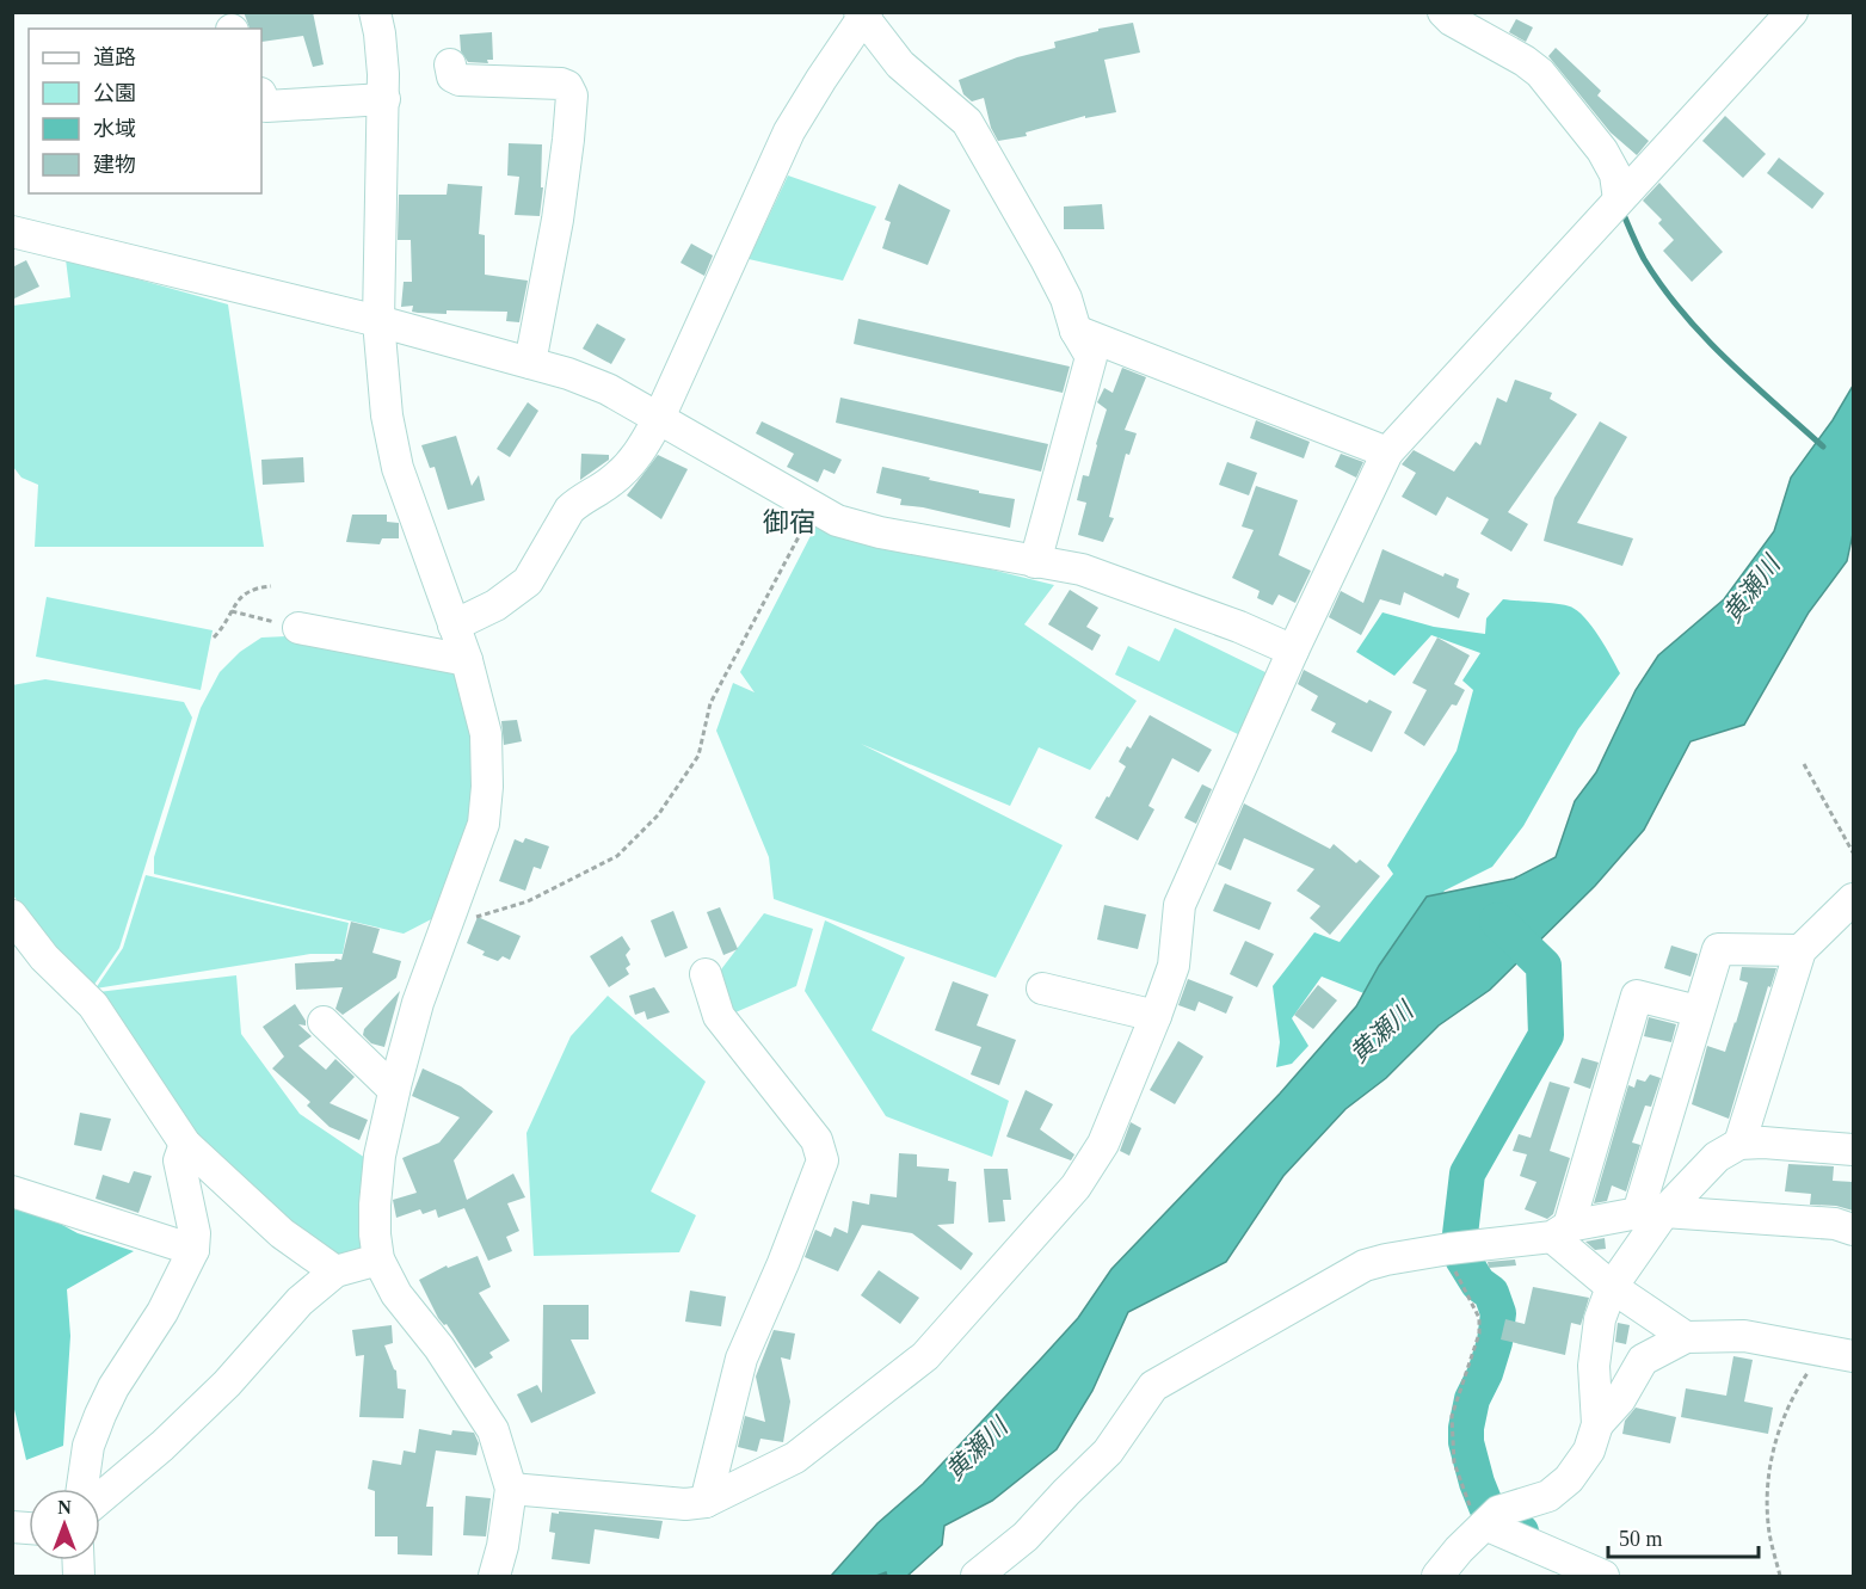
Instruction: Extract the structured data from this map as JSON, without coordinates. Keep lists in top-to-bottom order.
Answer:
{
  "districts": ["御宿"],
  "water": ["黄瀬川"],
  "legend": [
    "道路",
    "公園",
    "水域",
    "建物"
  ],
  "scale_bar": "50 m",
  "north": "top"
}
